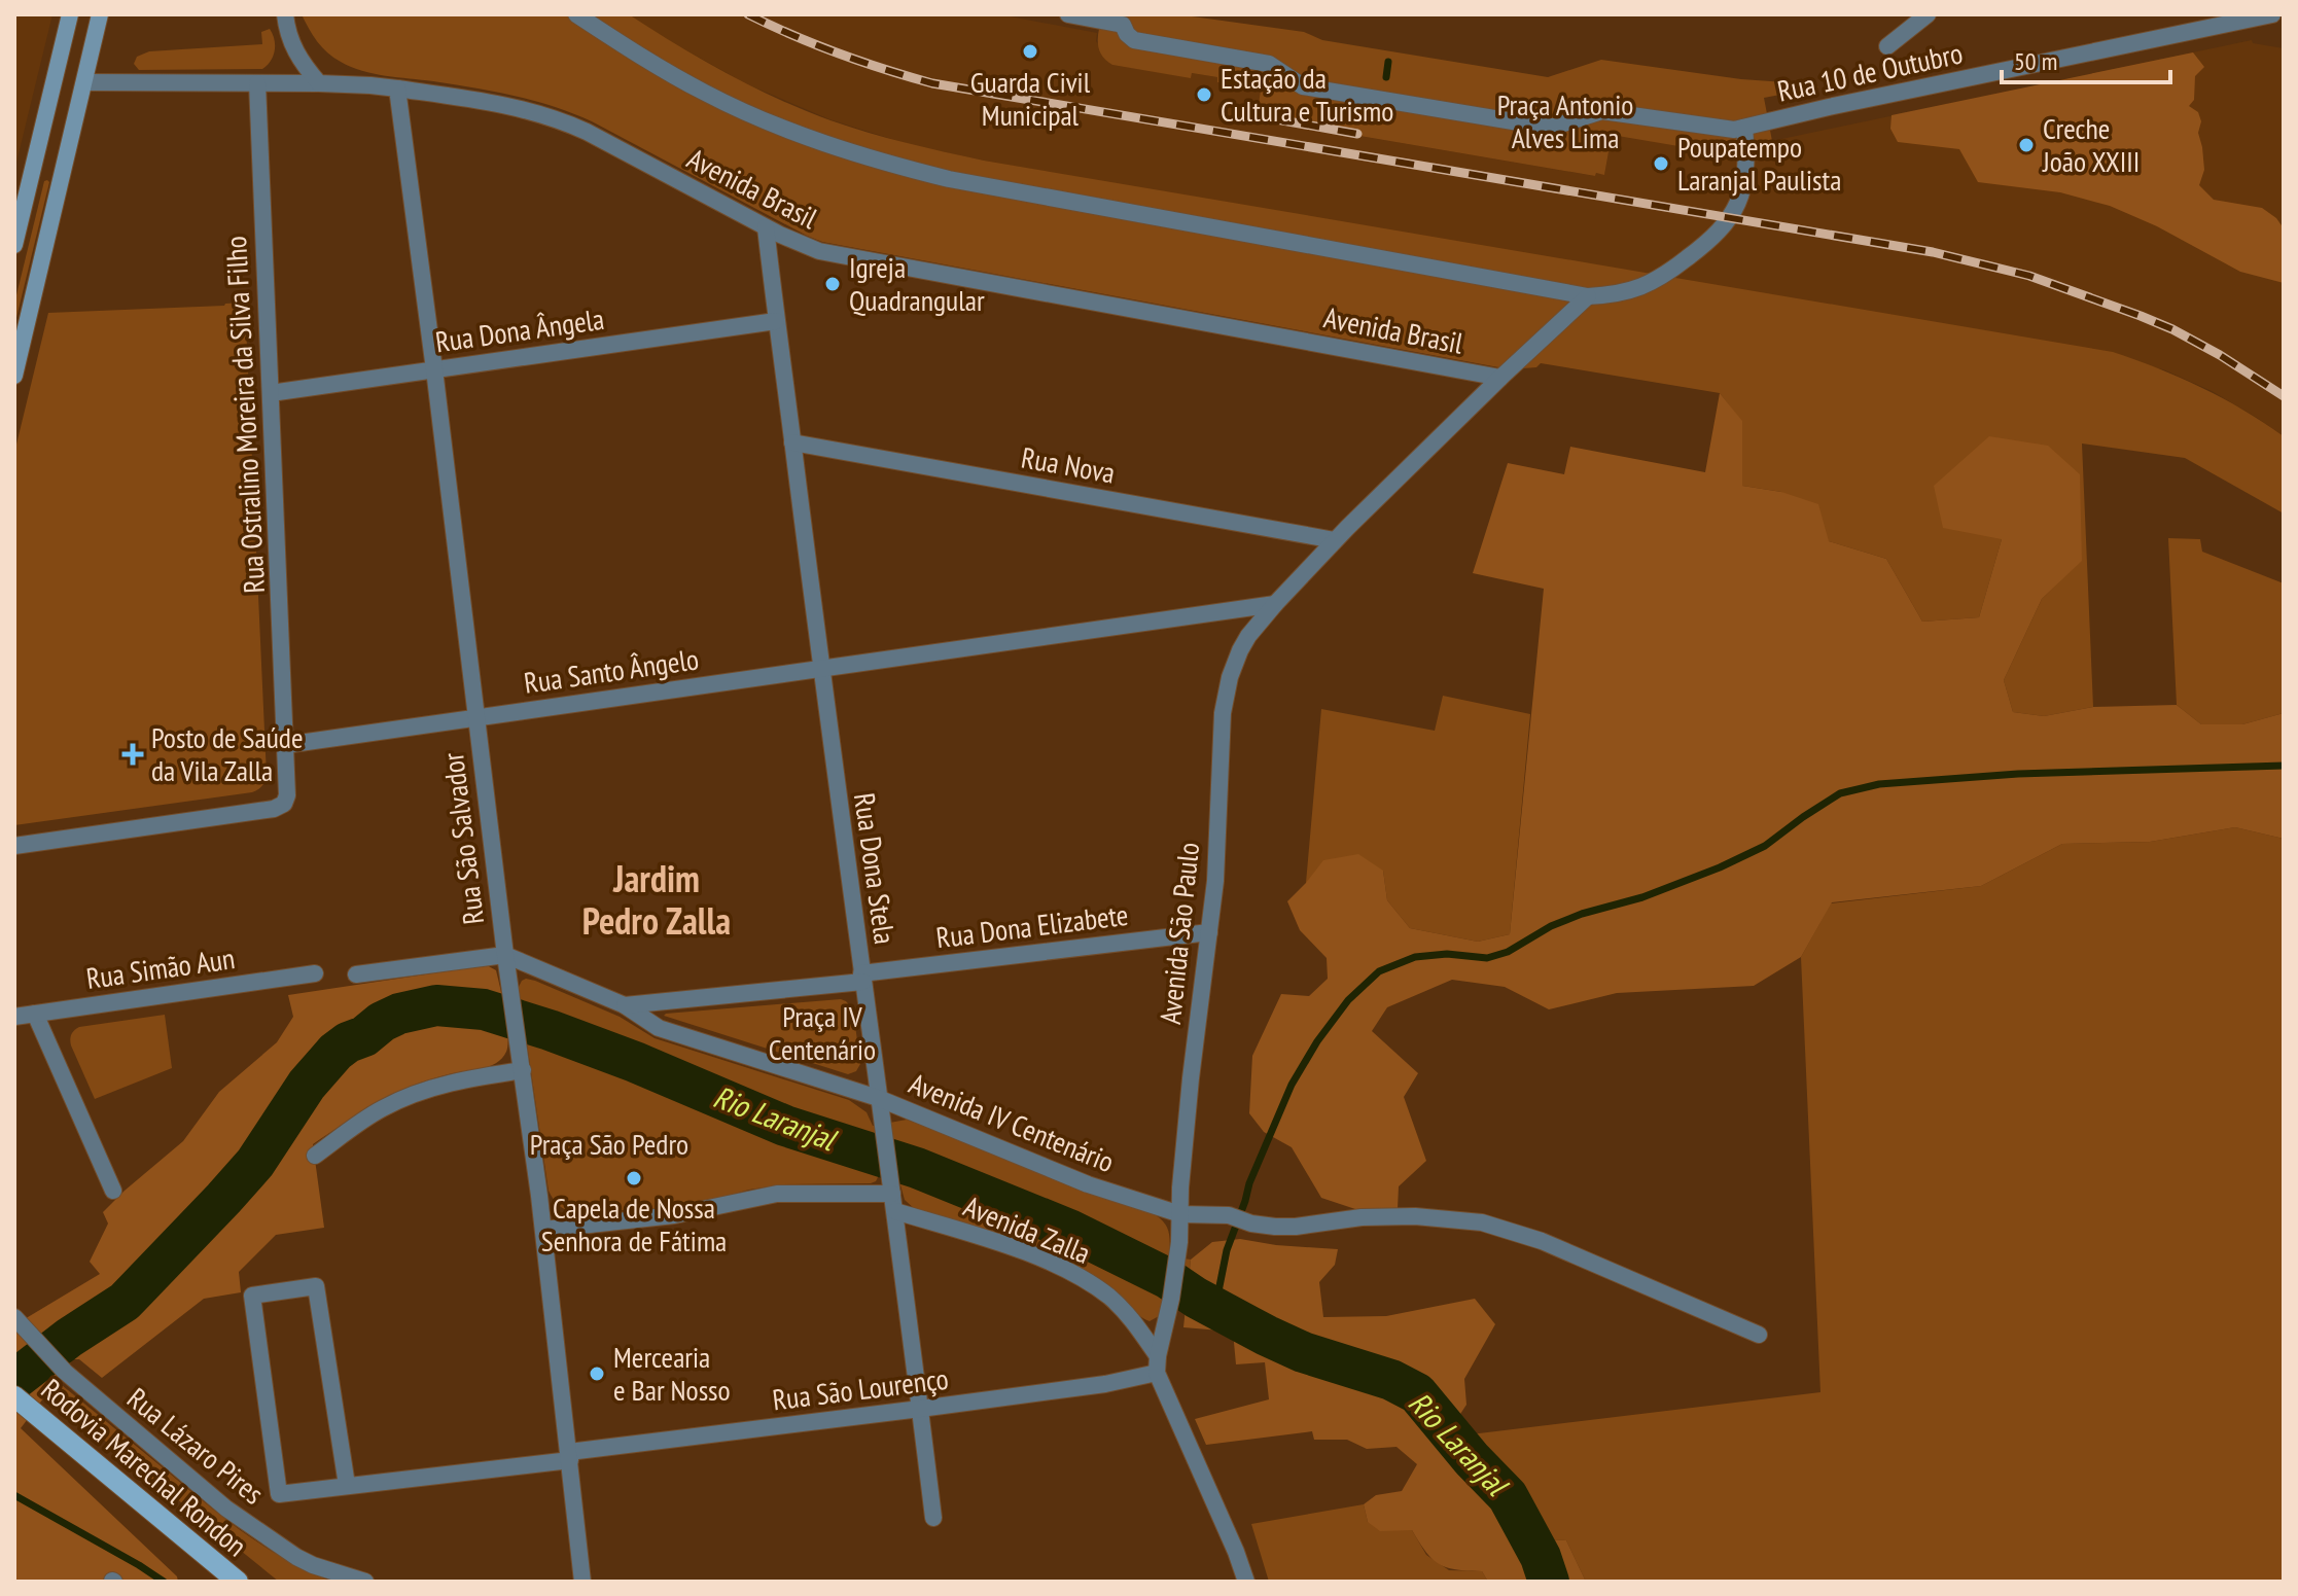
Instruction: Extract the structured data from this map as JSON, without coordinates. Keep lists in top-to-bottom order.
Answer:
{
  "streets": {
    "main road": ["Rodovia Marechal Rondon"],
    "street": [
      "Rua 10 de Outubro",
      "Avenida Brasil",
      "Rua Dona Ângela",
      "Rua Ostralino Moreira da Silva Filho",
      "Rua Nova",
      "Rua Santo Ângelo",
      "Rua São Salvador",
      "Rua Dona Stela",
      "Rua Dona Elizabete",
      "Avenida São Paulo",
      "Rua Simão Aun",
      "Avenida IV Centenário",
      "Avenida Zalla",
      "Rua São Lourenço",
      "Rua Lázaro Pires"
    ]
  },
  "crossings": [
    ["Avenida Brasil", "Rua Ostralino Moreira da Silva Filho"],
    ["Avenida Brasil", "Rua São Salvador"],
    ["Avenida Brasil", "Rua Dona Stela"],
    ["Avenida Brasil", "Avenida São Paulo"],
    ["Rua Dona Ângela", "Rua Ostralino Moreira da Silva Filho"],
    ["Rua Dona Ângela", "Rua São Salvador"],
    ["Rua Dona Ângela", "Rua Dona Stela"],
    ["Rua Ostralino Moreira da Silva Filho", "Rua Santo Ângelo"],
    ["Rua Nova", "Rua Dona Stela"],
    ["Rua Nova", "Avenida São Paulo"],
    ["Rua Santo Ângelo", "Rua São Salvador"],
    ["Rua Santo Ângelo", "Rua Dona Stela"],
    ["Rua Santo Ângelo", "Avenida São Paulo"],
    ["Rua São Salvador", "Avenida IV Centenário"],
    ["Rua São Salvador", "Rua São Lourenço"],
    ["Rua Dona Stela", "Rua Dona Elizabete"],
    ["Rua Dona Stela", "Avenida IV Centenário"],
    ["Rua Dona Stela", "Avenida Zalla"],
    ["Rua Dona Stela", "Rua São Lourenço"],
    ["Rua Dona Elizabete", "Avenida São Paulo"],
    ["Rua Dona Elizabete", "Avenida IV Centenário"],
    ["Avenida São Paulo", "Avenida IV Centenário"],
    ["Avenida São Paulo", "Avenida Zalla"],
    ["Avenida São Paulo", "Rua São Lourenço"],
    ["Avenida Zalla", "Rua São Lourenço"]
  ],
  "districts": ["Jardim Pedro Zalla"],
  "water": ["Rio Laranjal"],
  "parks": ["Praça Antonio Alves Lima", "Praça IV Centenário", "Praça São Pedro"],
  "places": {
    "other": [
      "Guarda Civil Municipal",
      "Estação da Cultura e Turismo",
      "Creche João XXIII",
      "Poupatempo Laranjal Paulista",
      "Igreja Quadrangular",
      "Capela de Nossa Senhora de Fátima",
      "Mercearia e Bar Nosso"
    ],
    "health": ["Posto de Saúde da Vila Zalla"]
  },
  "scale_bar": "50 m"
}
